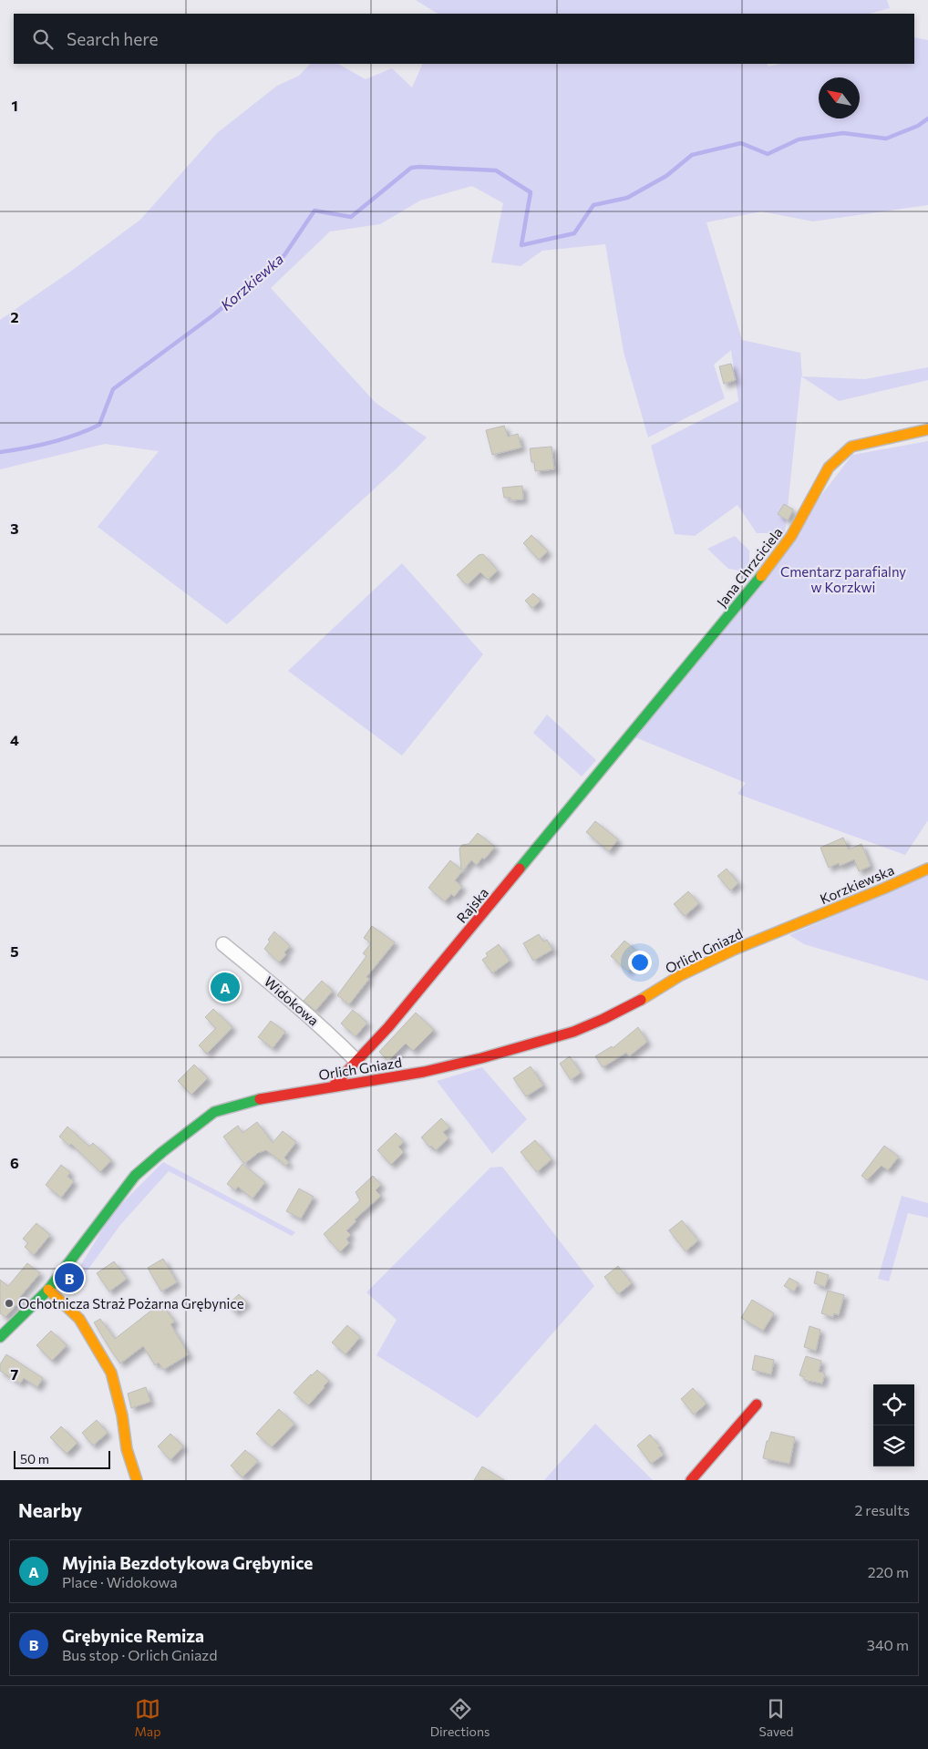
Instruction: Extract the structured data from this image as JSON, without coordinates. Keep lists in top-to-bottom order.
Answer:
{
  "streets": {
    "street": [
      "Jana Chrzciciela",
      "Korzkiewska",
      "Rajska",
      "Orlich Gniazd",
      "Widokowa"
    ]
  },
  "crossings": [
    ["Jana Chrzciciela", "Rajska"],
    ["Korzkiewska", "Orlich Gniazd"],
    ["Rajska", "Orlich Gniazd"],
    ["Rajska", "Widokowa"]
  ],
  "water": ["Korzkiewka"],
  "parks": ["Cmentarz parafialny w Korzkwi"],
  "places": ["Ochotnicza Straż Pożarna Grębynice"],
  "scale_bar": "50 m",
  "north": "top left",
  "page": {
    "search": "Search here",
    "pins": ["A", "B"],
    "scale": "50 m",
    "heading": ["Nearby", "2 results"],
    "list": [
      {
        "mark": "A",
        "name": "Myjnia Bezdotykowa Grębynice",
        "note": "Place · Widokowa",
        "value": "220 m"
      },
      {
        "mark": "B",
        "name": "Grębynice Remiza",
        "note": "Bus stop · Orlich Gniazd",
        "value": "340 m"
      }
    ],
    "nav": ["Map", "Directions", "Saved"]
  },
  "grid": {
    "rows": [
      "1",
      "2",
      "3",
      "4",
      "5",
      "6",
      "7"
    ]
  }
}
